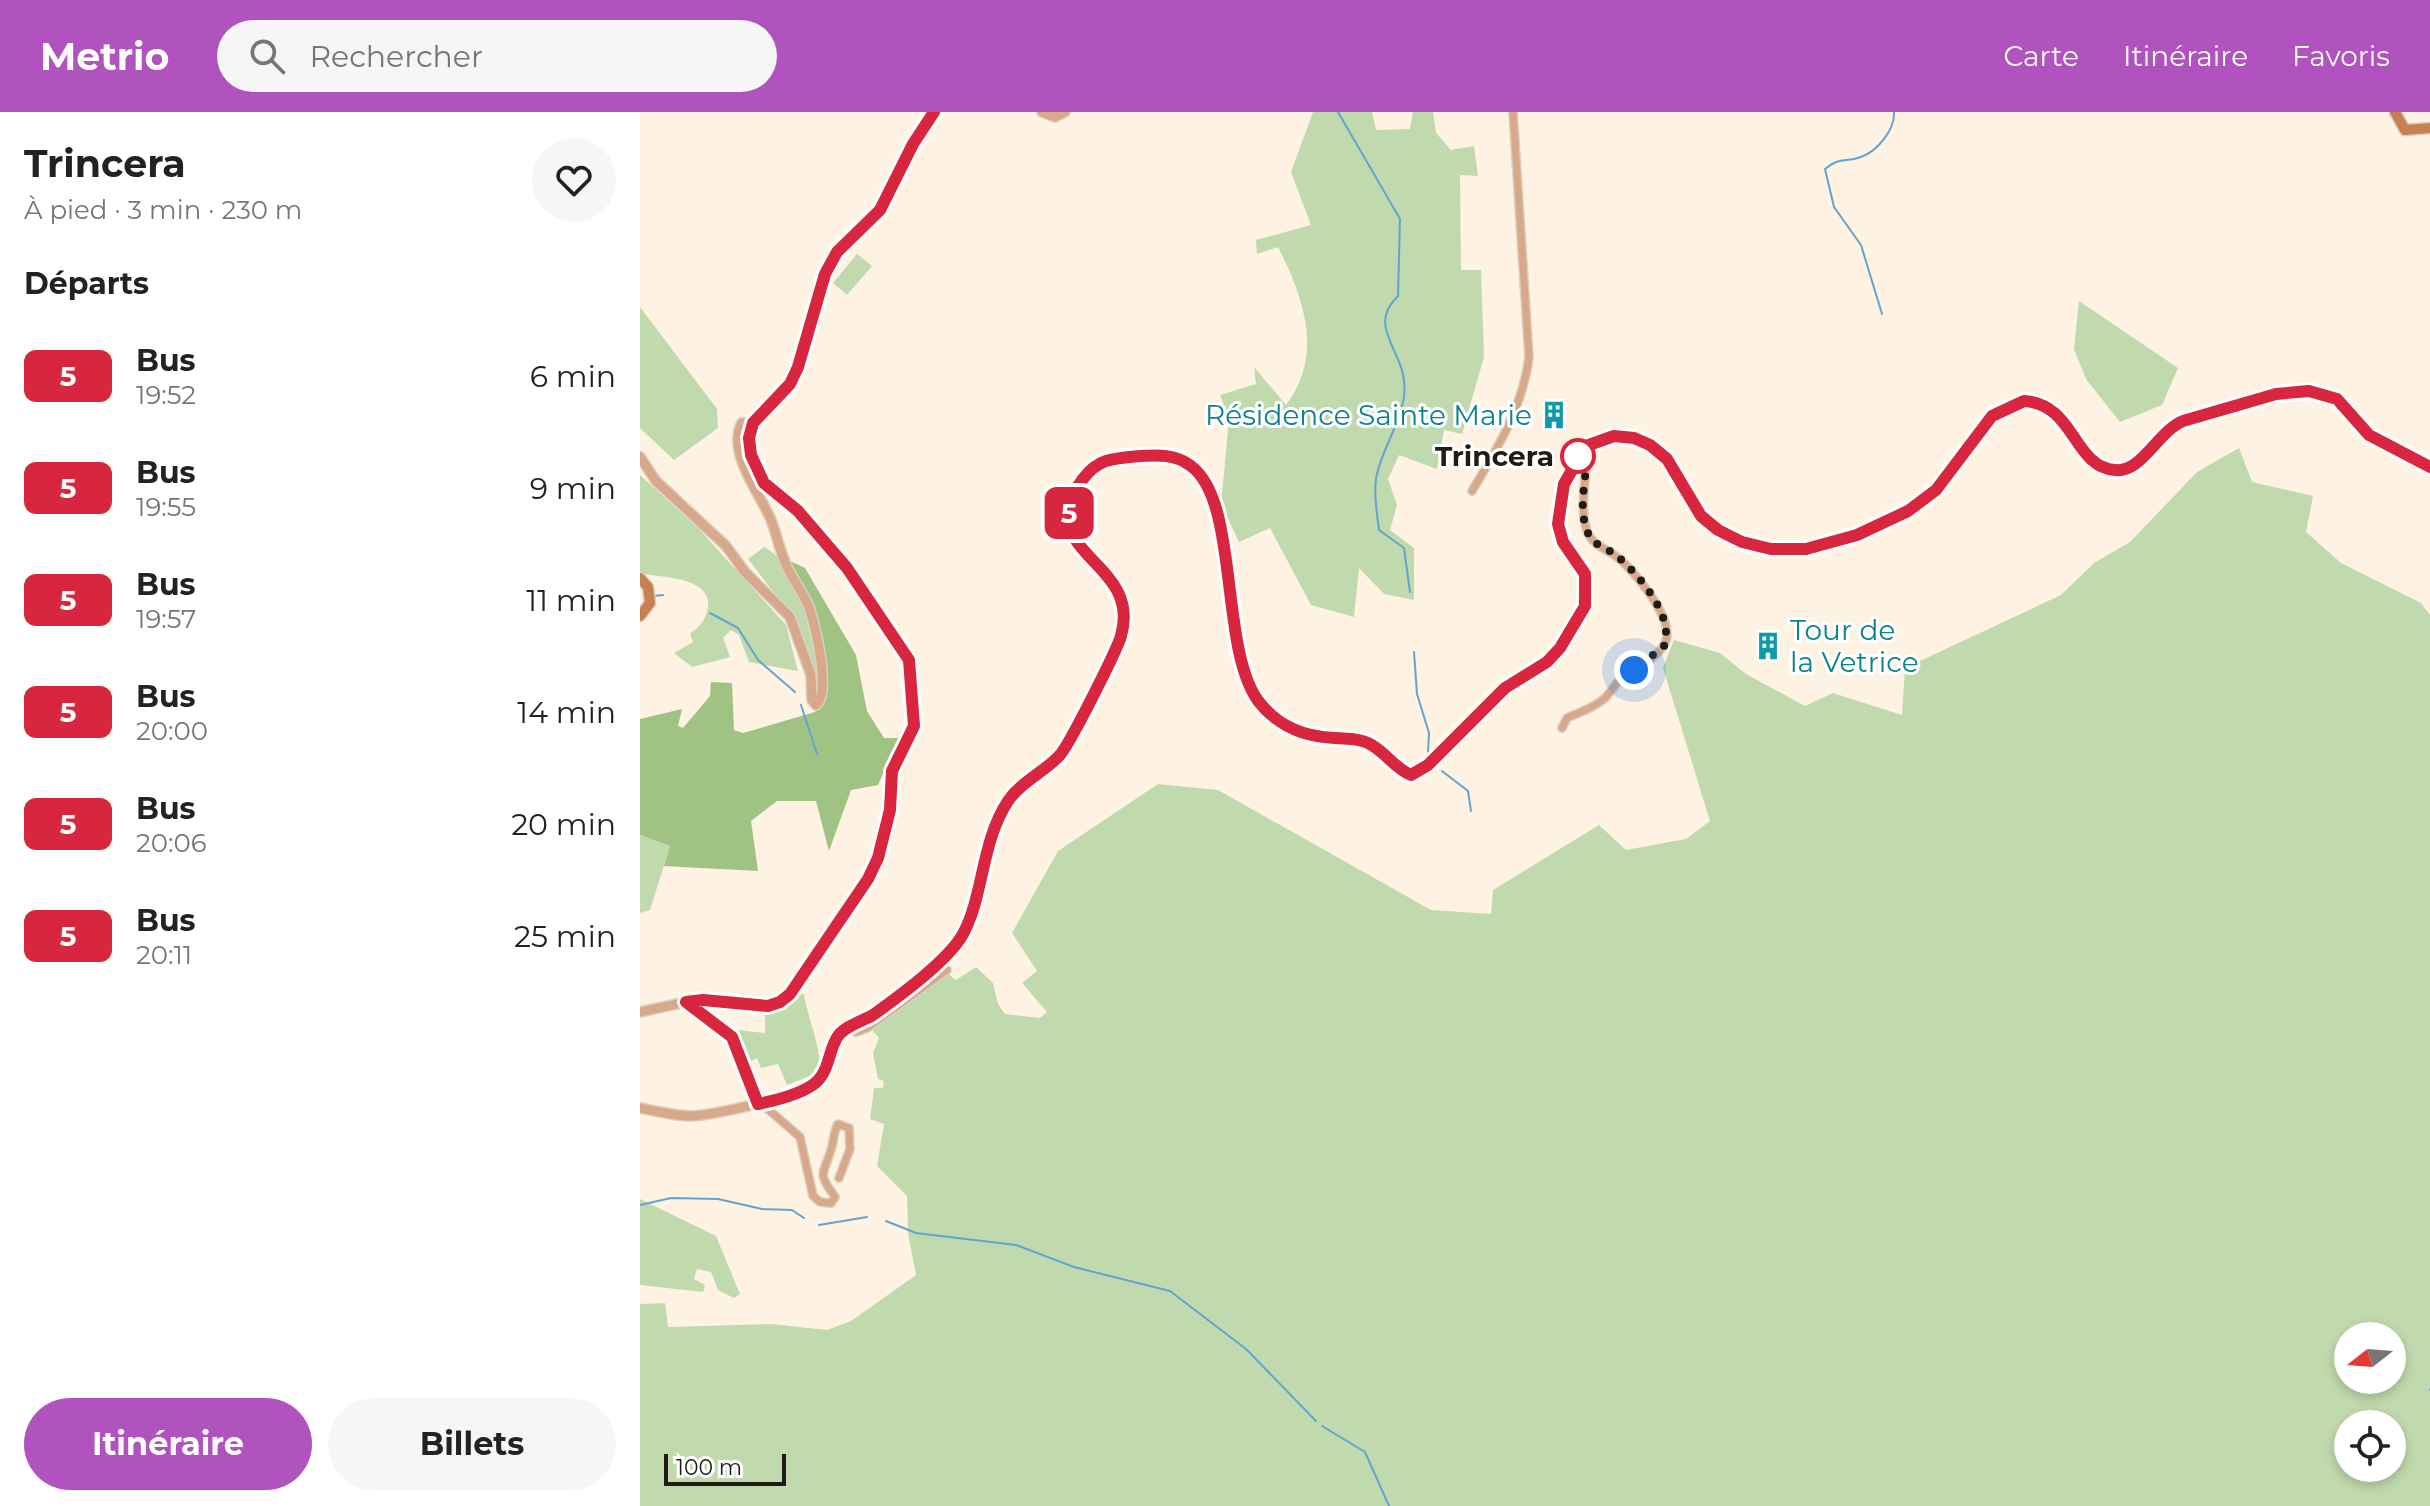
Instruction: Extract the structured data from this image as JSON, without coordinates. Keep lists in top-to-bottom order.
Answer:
{
  "places": {
    "building": ["Résidence Sainte Marie", "Tour de la Vetrice"],
    "other": ["Trincera"]
  },
  "lines": ["bus line 5"],
  "scale_bar": "100 m",
  "north": "left",
  "page": {
    "header": "Metrio",
    "search": "Rechercher",
    "nav": ["Carte", "Itinéraire", "Favoris"],
    "heading": [
      ["Trincera", "À pied · 3 min · 230 m"],
      "Départs"
    ],
    "on_map": "5",
    "list": [
      {
        "mark": "5",
        "name": "Bus",
        "note": "19:52",
        "value": "6 min"
      },
      {
        "mark": "5",
        "name": "Bus",
        "note": "19:55",
        "value": "9 min"
      },
      {
        "mark": "5",
        "name": "Bus",
        "note": "19:57",
        "value": "11 min"
      },
      {
        "mark": "5",
        "name": "Bus",
        "note": "20:00",
        "value": "14 min"
      },
      {
        "mark": "5",
        "name": "Bus",
        "note": "20:06",
        "value": "20 min"
      },
      {
        "mark": "5",
        "name": "Bus",
        "note": "20:11",
        "value": "25 min"
      }
    ],
    "buttons": ["Itinéraire", "Billets"],
    "scale": "100 m"
  }
}
